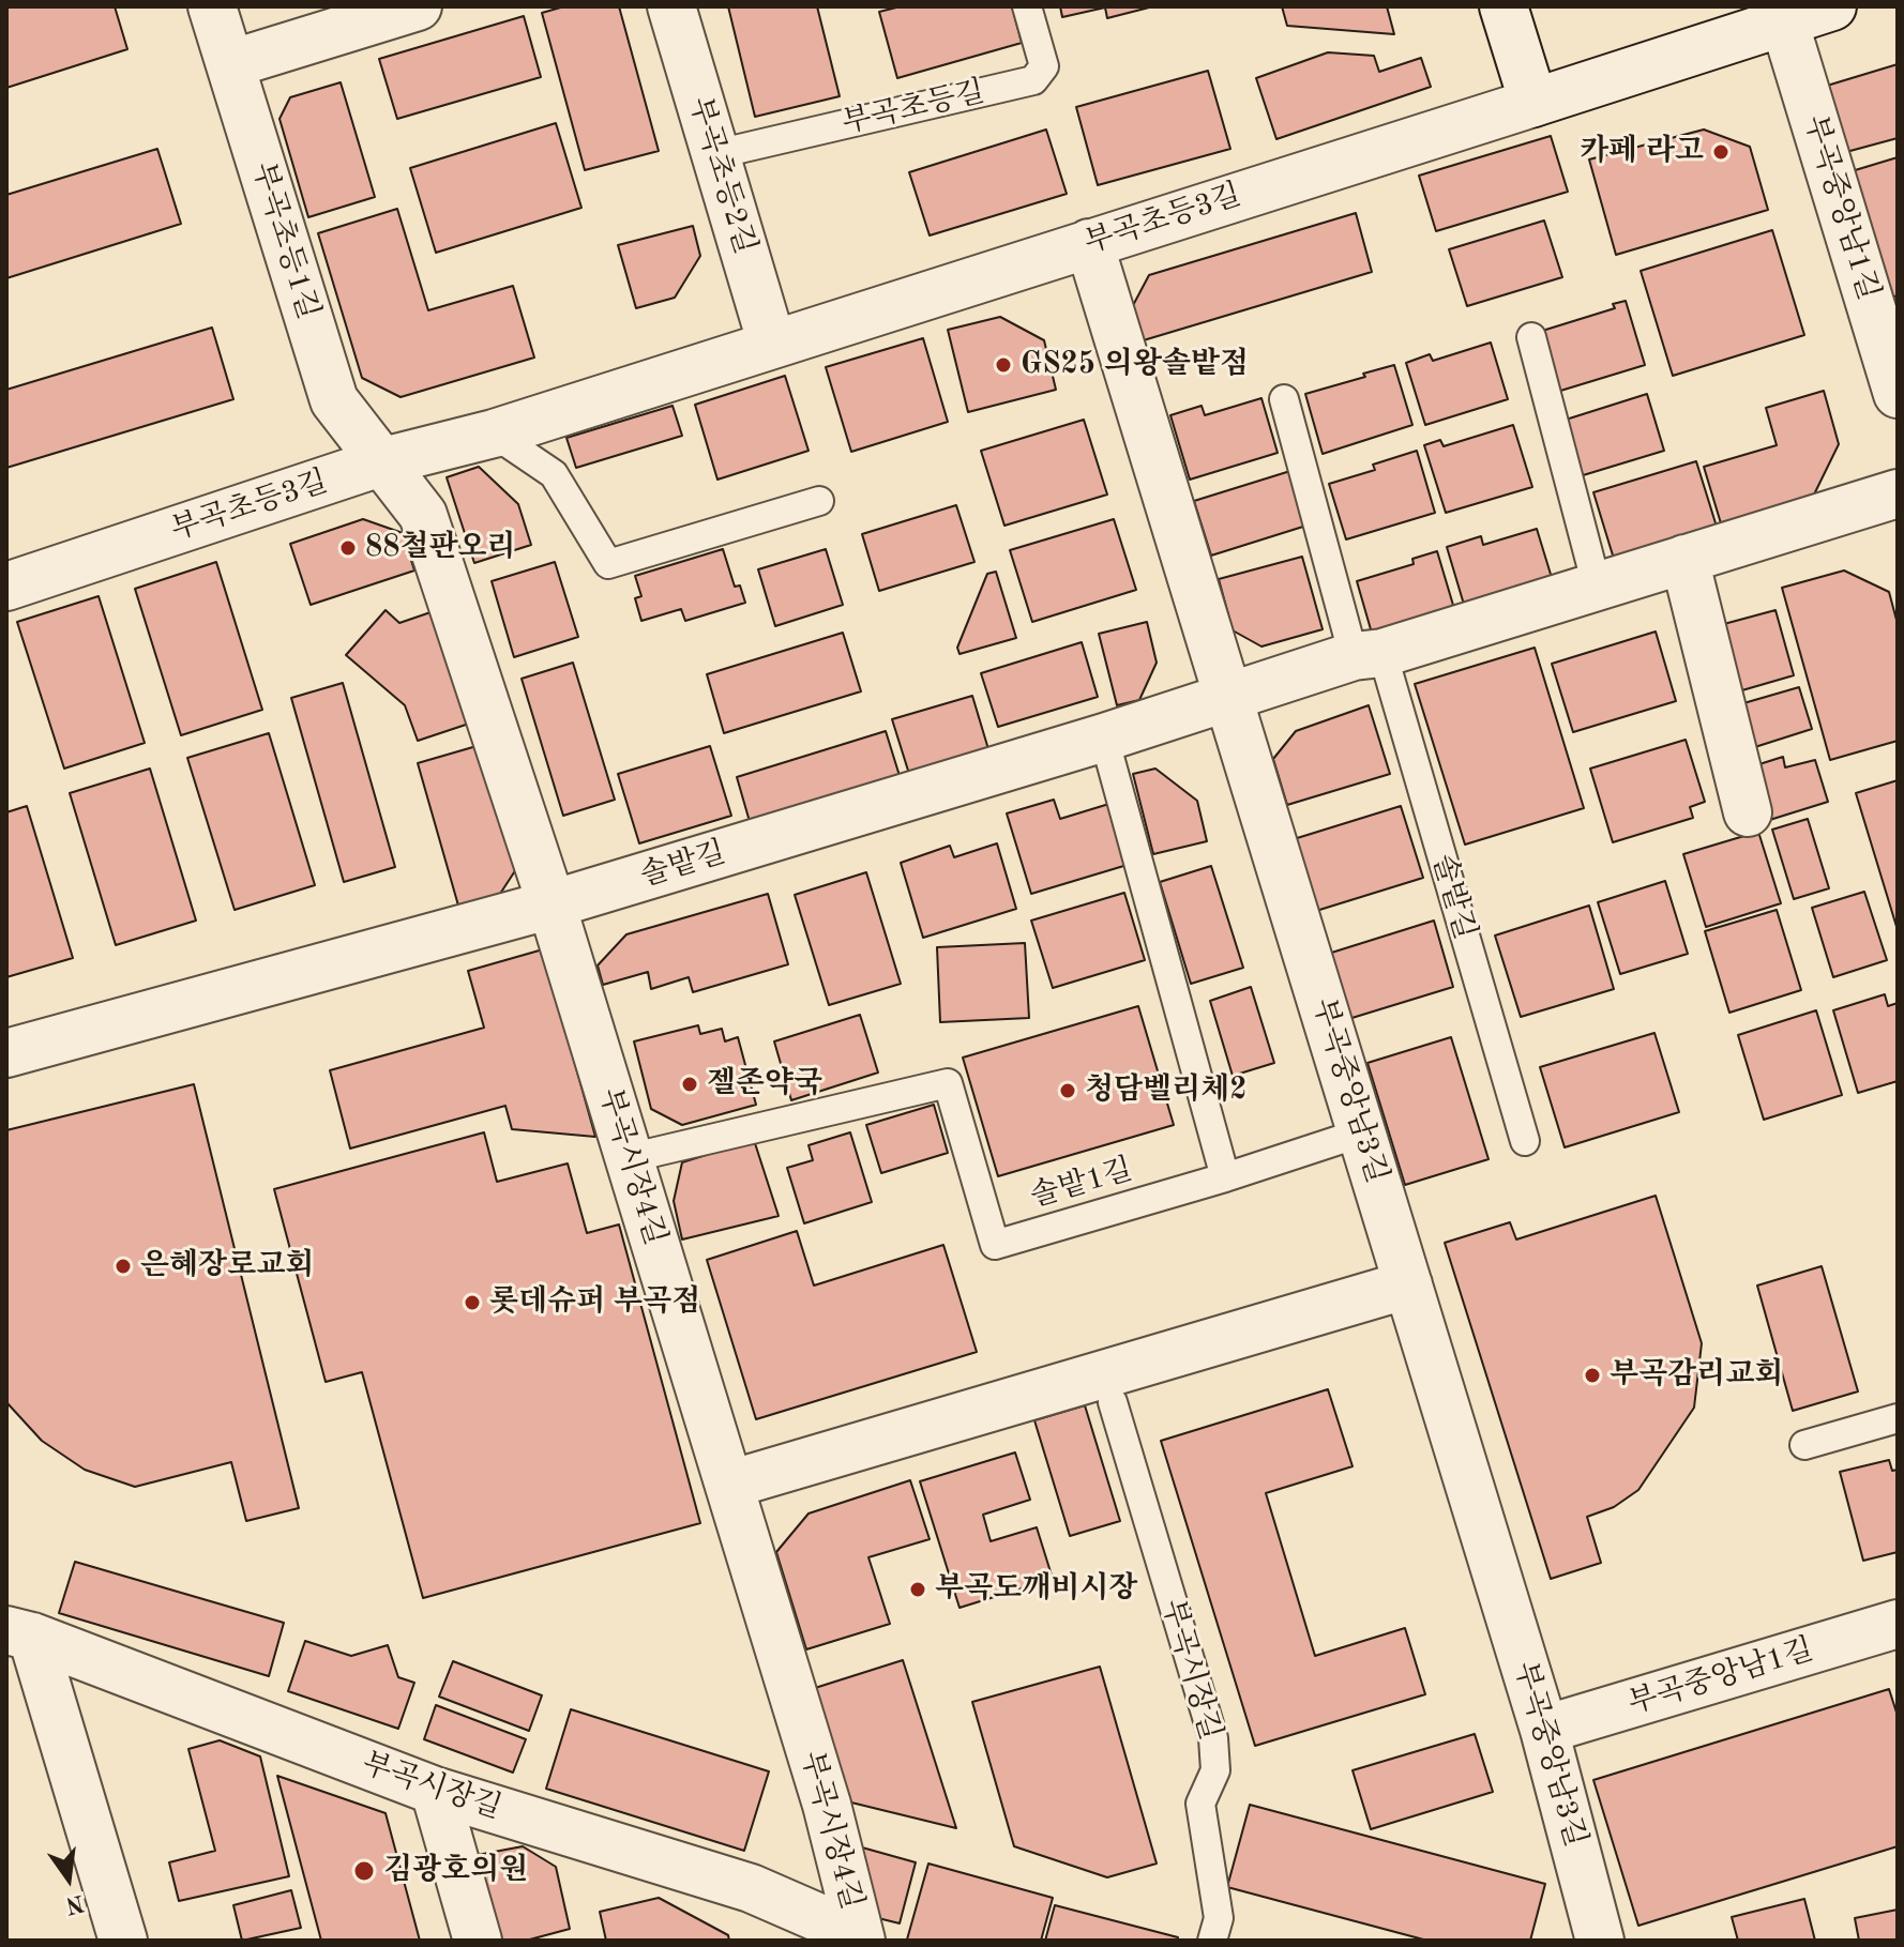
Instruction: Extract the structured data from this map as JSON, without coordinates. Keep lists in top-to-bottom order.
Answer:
{
  "streets": {
    "street": [
      "부곡초등2길",
      "부곡중앙남1길",
      "부곡초등3길",
      "부곡초등1길",
      "솔밭길",
      "부곡중앙남3길",
      "부곡시장4길",
      "부곡시장길"
    ],
    "lane": ["부곡초등길", "솔밭1길"]
  },
  "crossings": [
    ["부곡초등길", "부곡초등2길"],
    ["부곡초등2길", "부곡초등3길"],
    ["부곡중앙남1길", "부곡초등3길"],
    ["부곡중앙남1길", "부곡중앙남3길"],
    ["부곡초등3길", "부곡초등1길"],
    ["부곡초등3길", "부곡중앙남3길"],
    ["부곡초등3길", "부곡시장4길"],
    ["부곡초등1길", "부곡시장4길"],
    ["솔밭길", "부곡중앙남3길"],
    ["솔밭길", "부곡시장4길"],
    ["부곡시장4길", "솔밭1길"],
    ["부곡시장4길", "부곡시장길"]
  ],
  "places": [
    "카페 라고",
    "GS25 의왕솔밭점",
    "88철판오리",
    "젤존약국",
    "청담벨리체2",
    "은혜장로교회",
    "롯데슈퍼 부곡점",
    "부곡감리교회",
    "부곡도깨비시장",
    "김광호의원"
  ],
  "north": "bottom"
}
